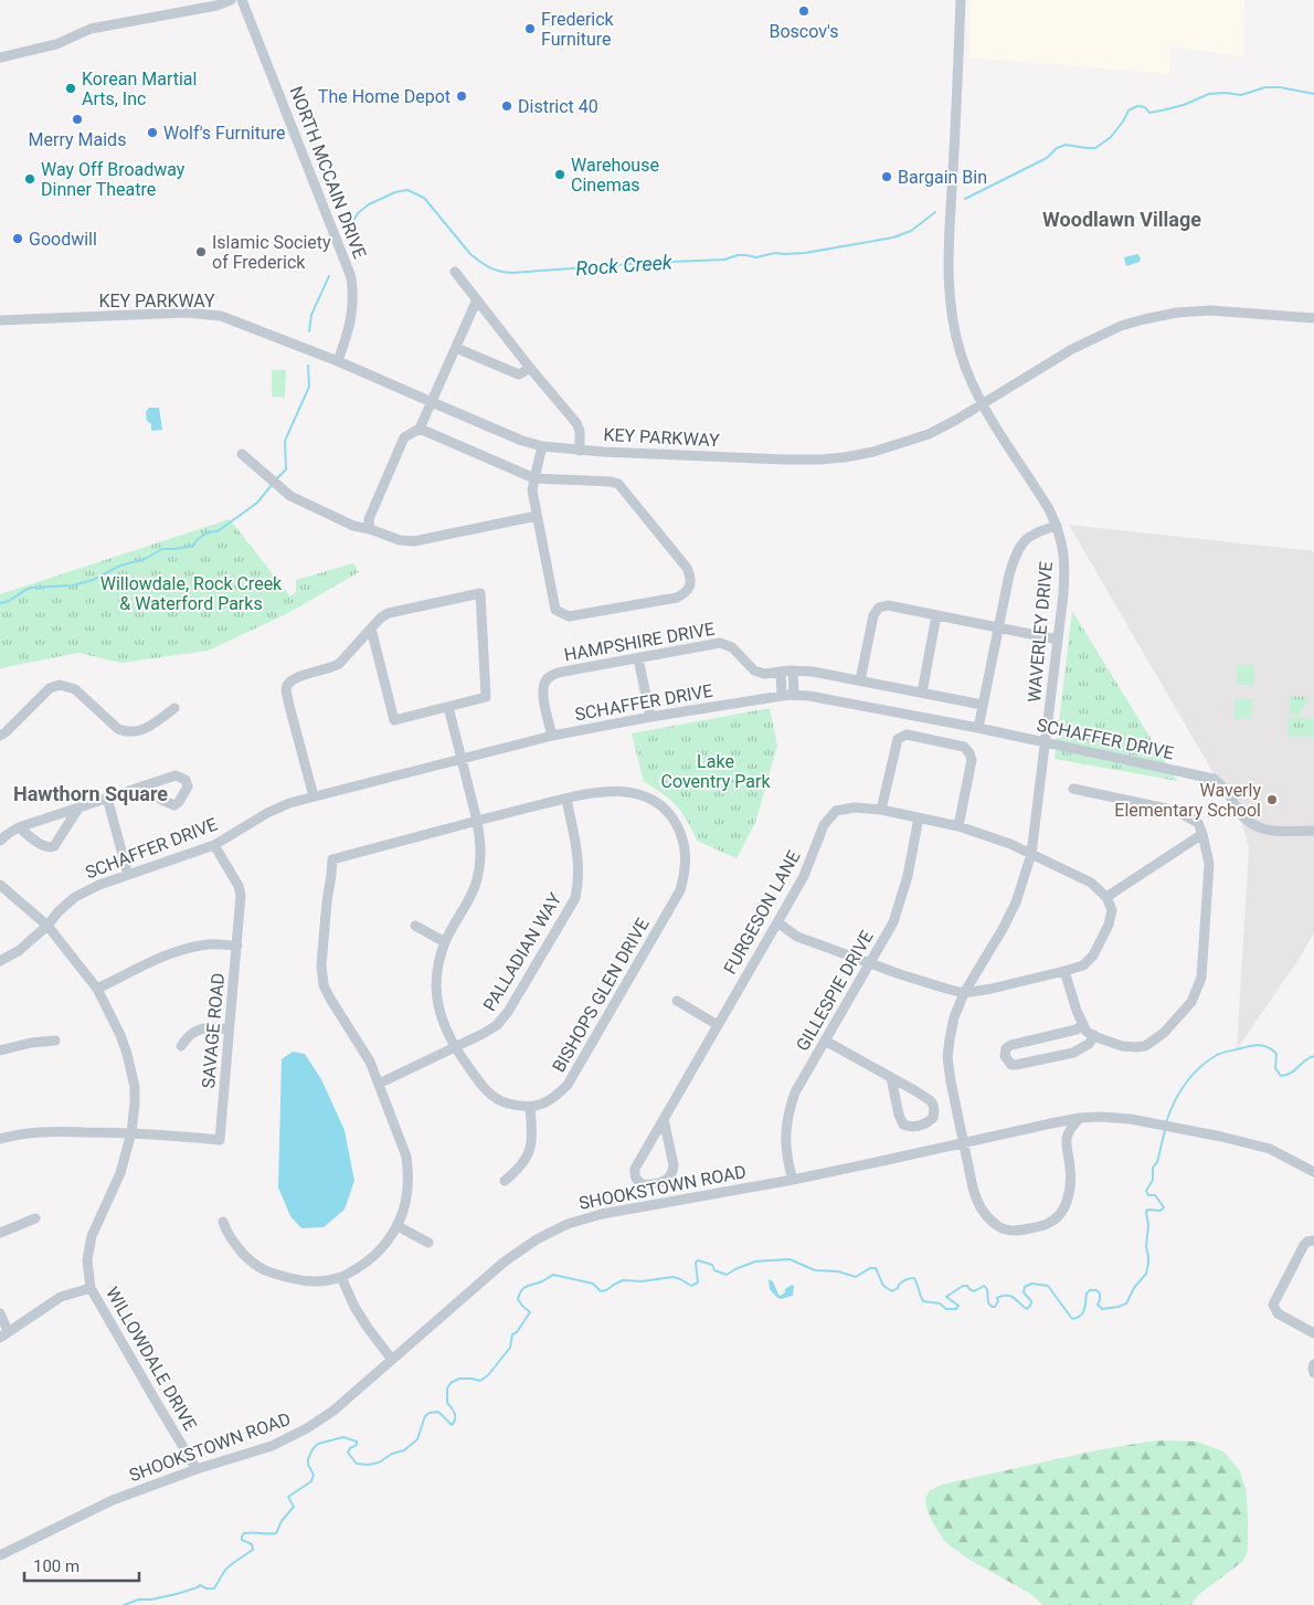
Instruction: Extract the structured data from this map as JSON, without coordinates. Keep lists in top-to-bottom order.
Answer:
{
  "streets": {
    "street": [
      "NORTH MCCAIN DRIVE",
      "KEY PARKWAY",
      "WAVERLEY DRIVE",
      "HAMPSHIRE DRIVE",
      "SCHAFFER DRIVE",
      "FURGESON LANE",
      "PALLADIAN WAY",
      "GILLESPIE DRIVE",
      "BISHOPS GLEN DRIVE",
      "SAVAGE ROAD",
      "SHOOKSTOWN ROAD",
      "WILLOWDALE DRIVE"
    ]
  },
  "crossings": [
    ["NORTH MCCAIN DRIVE", "KEY PARKWAY"],
    ["KEY PARKWAY", "WAVERLEY DRIVE"],
    ["WAVERLEY DRIVE", "SCHAFFER DRIVE"],
    ["WAVERLEY DRIVE", "FURGESON LANE"],
    ["WAVERLEY DRIVE", "SHOOKSTOWN ROAD"],
    ["HAMPSHIRE DRIVE", "SCHAFFER DRIVE"],
    ["SCHAFFER DRIVE", "SAVAGE ROAD"],
    ["SCHAFFER DRIVE", "WILLOWDALE DRIVE"],
    ["FURGESON LANE", "GILLESPIE DRIVE"],
    ["PALLADIAN WAY", "BISHOPS GLEN DRIVE"],
    ["GILLESPIE DRIVE", "SHOOKSTOWN ROAD"],
    ["SAVAGE ROAD", "WILLOWDALE DRIVE"],
    ["SHOOKSTOWN ROAD", "WILLOWDALE DRIVE"]
  ],
  "districts": ["Woodlawn Village", "Hawthorn Square"],
  "water": ["Rock Creek"],
  "parks": ["Willowdale, Rock Creek & Waterford Parks", "Lake Coventry Park"],
  "places": [
    "Boscov's",
    "Frederick Furniture",
    "Korean Martial Arts, Inc",
    "The Home Depot",
    "District 40",
    "Merry Maids",
    "Wolf's Furniture",
    "Warehouse Cinemas",
    "Bargain Bin",
    "Way Off Broadway Dinner Theatre",
    "Goodwill",
    "Islamic Society of Frederick",
    "Waverly Elementary School"
  ],
  "scale_bar": "100 m"
}
